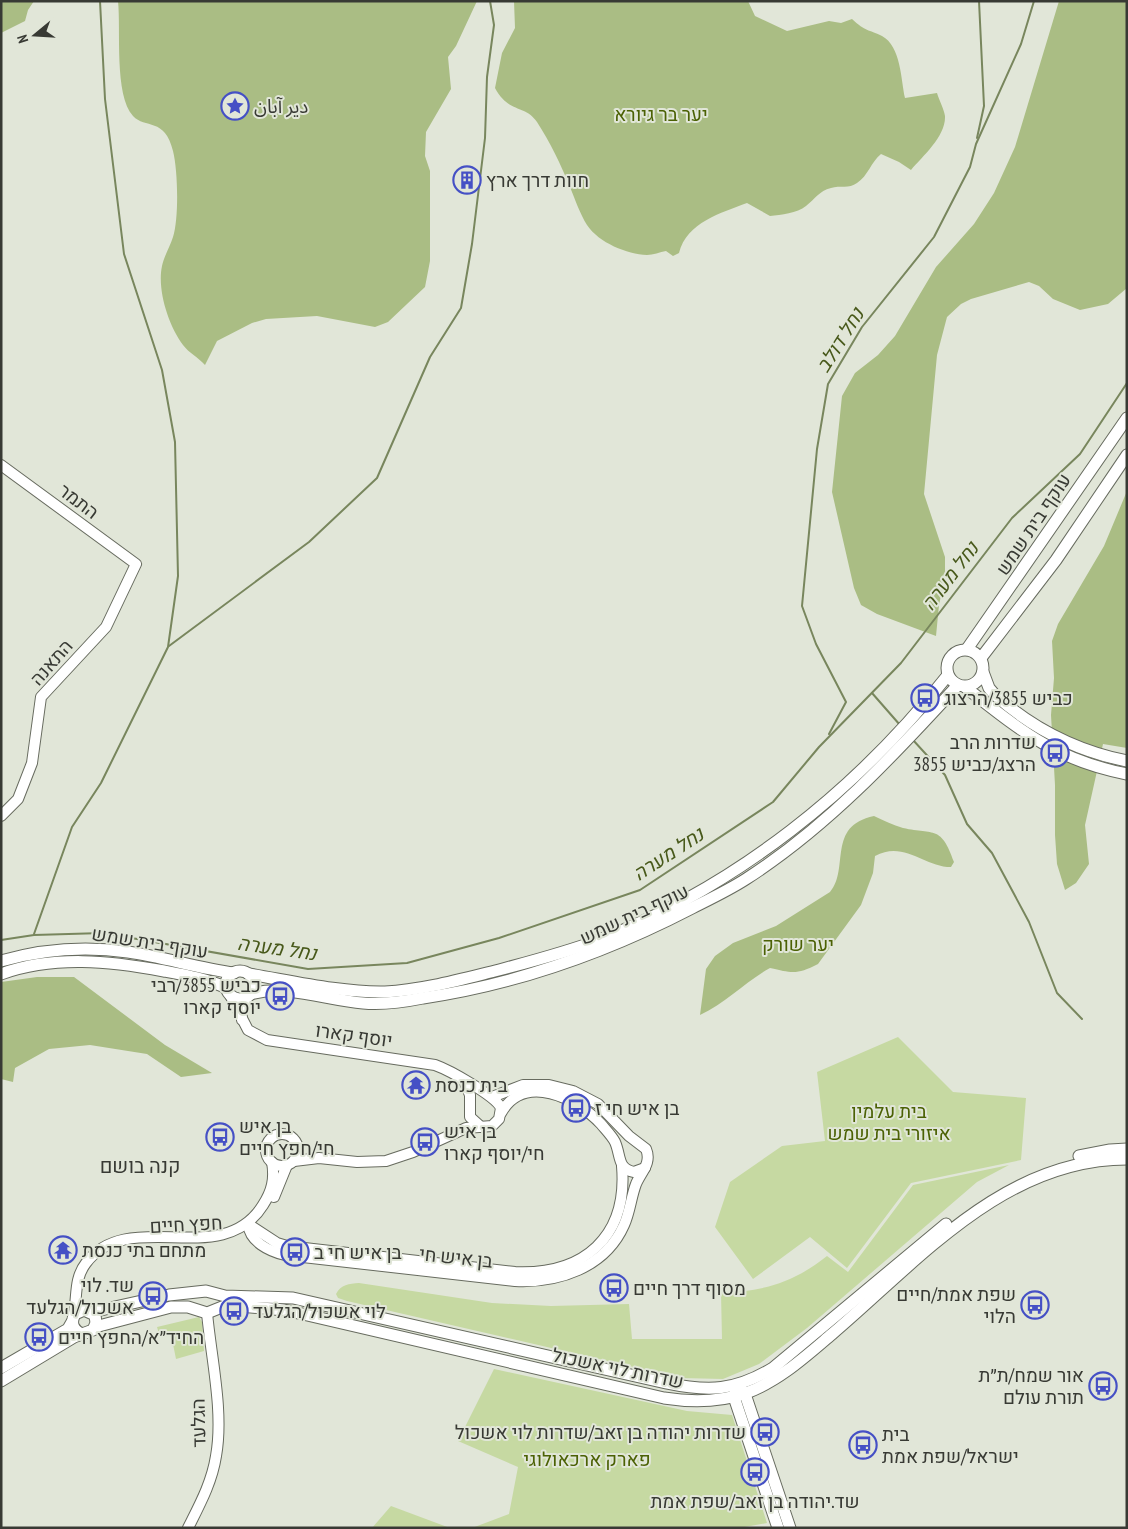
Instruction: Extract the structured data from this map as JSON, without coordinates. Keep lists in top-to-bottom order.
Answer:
{
  "streets": {
    "main road": ["עוקף בית שמש", "שדרות לוי אשכול"],
    "street": [
      "התמר",
      "התאנה",
      "יוסף קארו",
      "חפץ חיים",
      "בן איש חי",
      "הגלעד"
    ]
  },
  "crossings": [
    ["התמר", "התאנה"],
    ["עוקף בית שמש", "יוסף קארו"],
    ["יוסף קארו", "בן איש חי"],
    ["חפץ חיים", "בן איש חי"],
    ["חפץ חיים", "שדרות לוי אשכול"],
    ["שדרות לוי אשכול", "הגלעד"]
  ],
  "districts": ["קנה בושם"],
  "water": ["נחל דולב", "נחל מערה"],
  "parks": [
    "יער בר גיורא",
    "יער שורק",
    "בית עלמין איזורי בית שמש",
    "פארק ארכאולוגי"
  ],
  "places": {
    "place": ["دير آبان"],
    "building": ["חוות דרך ארץ"],
    "bus stop": [
      "כביש 3855/הרצוג",
      "שדרות הרב הרצג/כביש 3855",
      "כביש 3855/רבי יוסף קארו",
      "בן איש חי ז",
      "בן איש חי/חפץ חיים",
      "בן איש חי/יוסף קארו",
      "בן איש חי ב",
      "מסוף דרך חיים",
      "שד. לוי אשכול/הגלעד",
      "שפת אמת/חיים הלוי",
      "לוי אשכול/הגלעד",
      "החיד״א/החפץ חיים",
      "אור שמח/ת״ת תורת עולם",
      "שדרות יהודה בן זאב/שדרות לוי אשכול",
      "בית ישראל/שפת אמת",
      "שד.יהודה בן זאב/שפת אמת"
    ],
    "temple": ["בית כנסת", "מתחם בתי כנסת"]
  },
  "north": "left"
}
